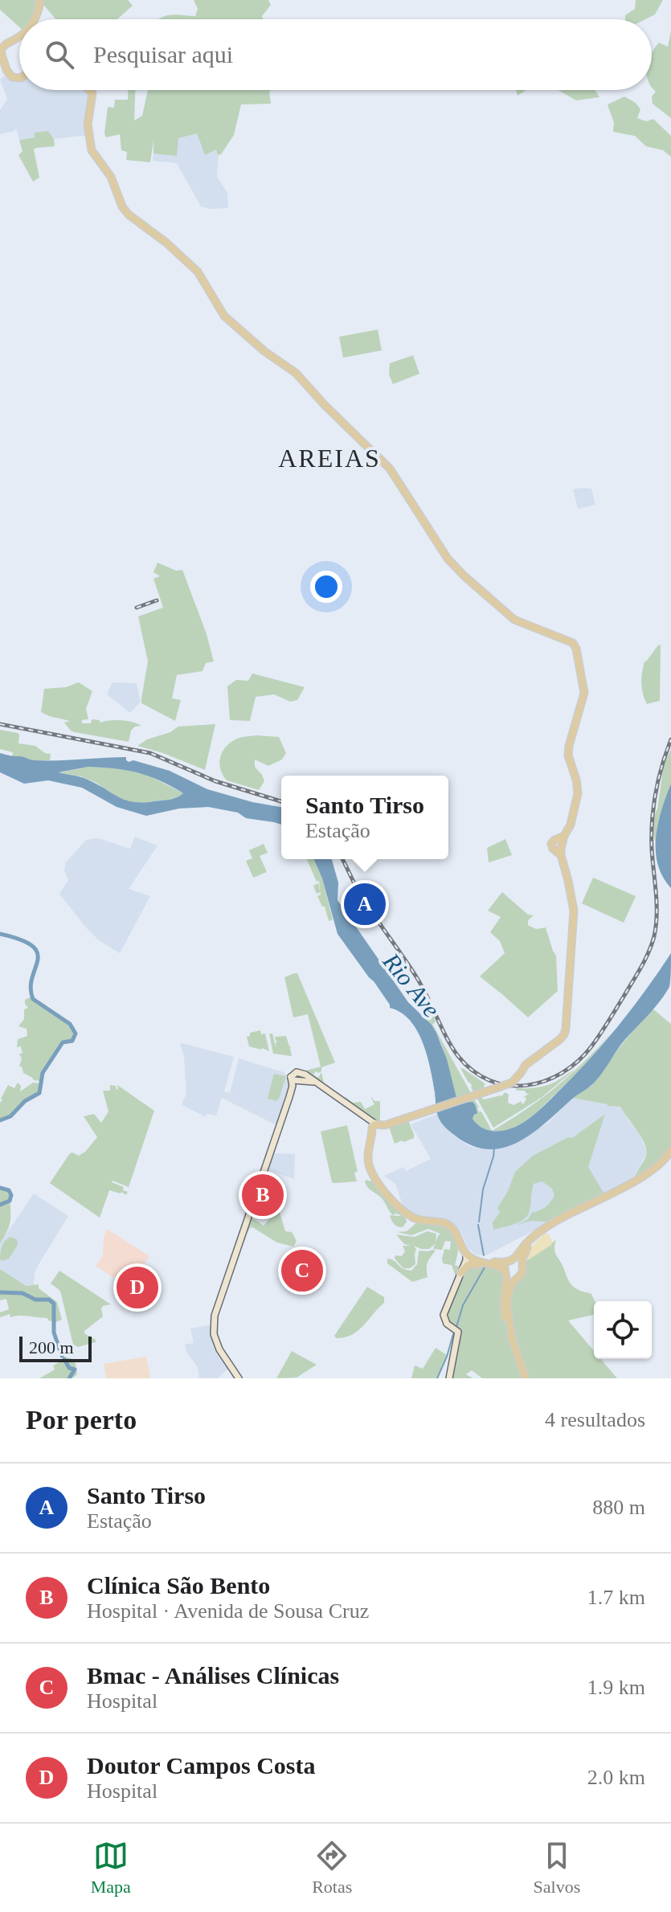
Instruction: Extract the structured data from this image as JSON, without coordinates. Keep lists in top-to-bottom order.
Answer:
{
  "districts": ["AREIAS"],
  "water": ["Rio Ave"],
  "scale_bar": "200 m",
  "page": {
    "search": "Pesquisar aqui",
    "popup": ["Santo Tirso", "Estação"],
    "pins": [
      "A",
      "B",
      "C",
      "D"
    ],
    "scale": "200 m",
    "heading": ["Por perto", "4 resultados"],
    "list": [
      {
        "mark": "A",
        "name": "Santo Tirso",
        "note": "Estação",
        "value": "880 m"
      },
      {
        "mark": "B",
        "name": "Clínica São Bento",
        "note": "Hospital · Avenida de Sousa Cruz",
        "value": "1.7 km"
      },
      {
        "mark": "C",
        "name": "Bmac - Análises Clínicas",
        "note": "Hospital",
        "value": "1.9 km"
      },
      {
        "mark": "D",
        "name": "Doutor Campos Costa",
        "note": "Hospital",
        "value": "2.0 km"
      }
    ],
    "nav": ["Mapa", "Rotas", "Salvos"]
  }
}
